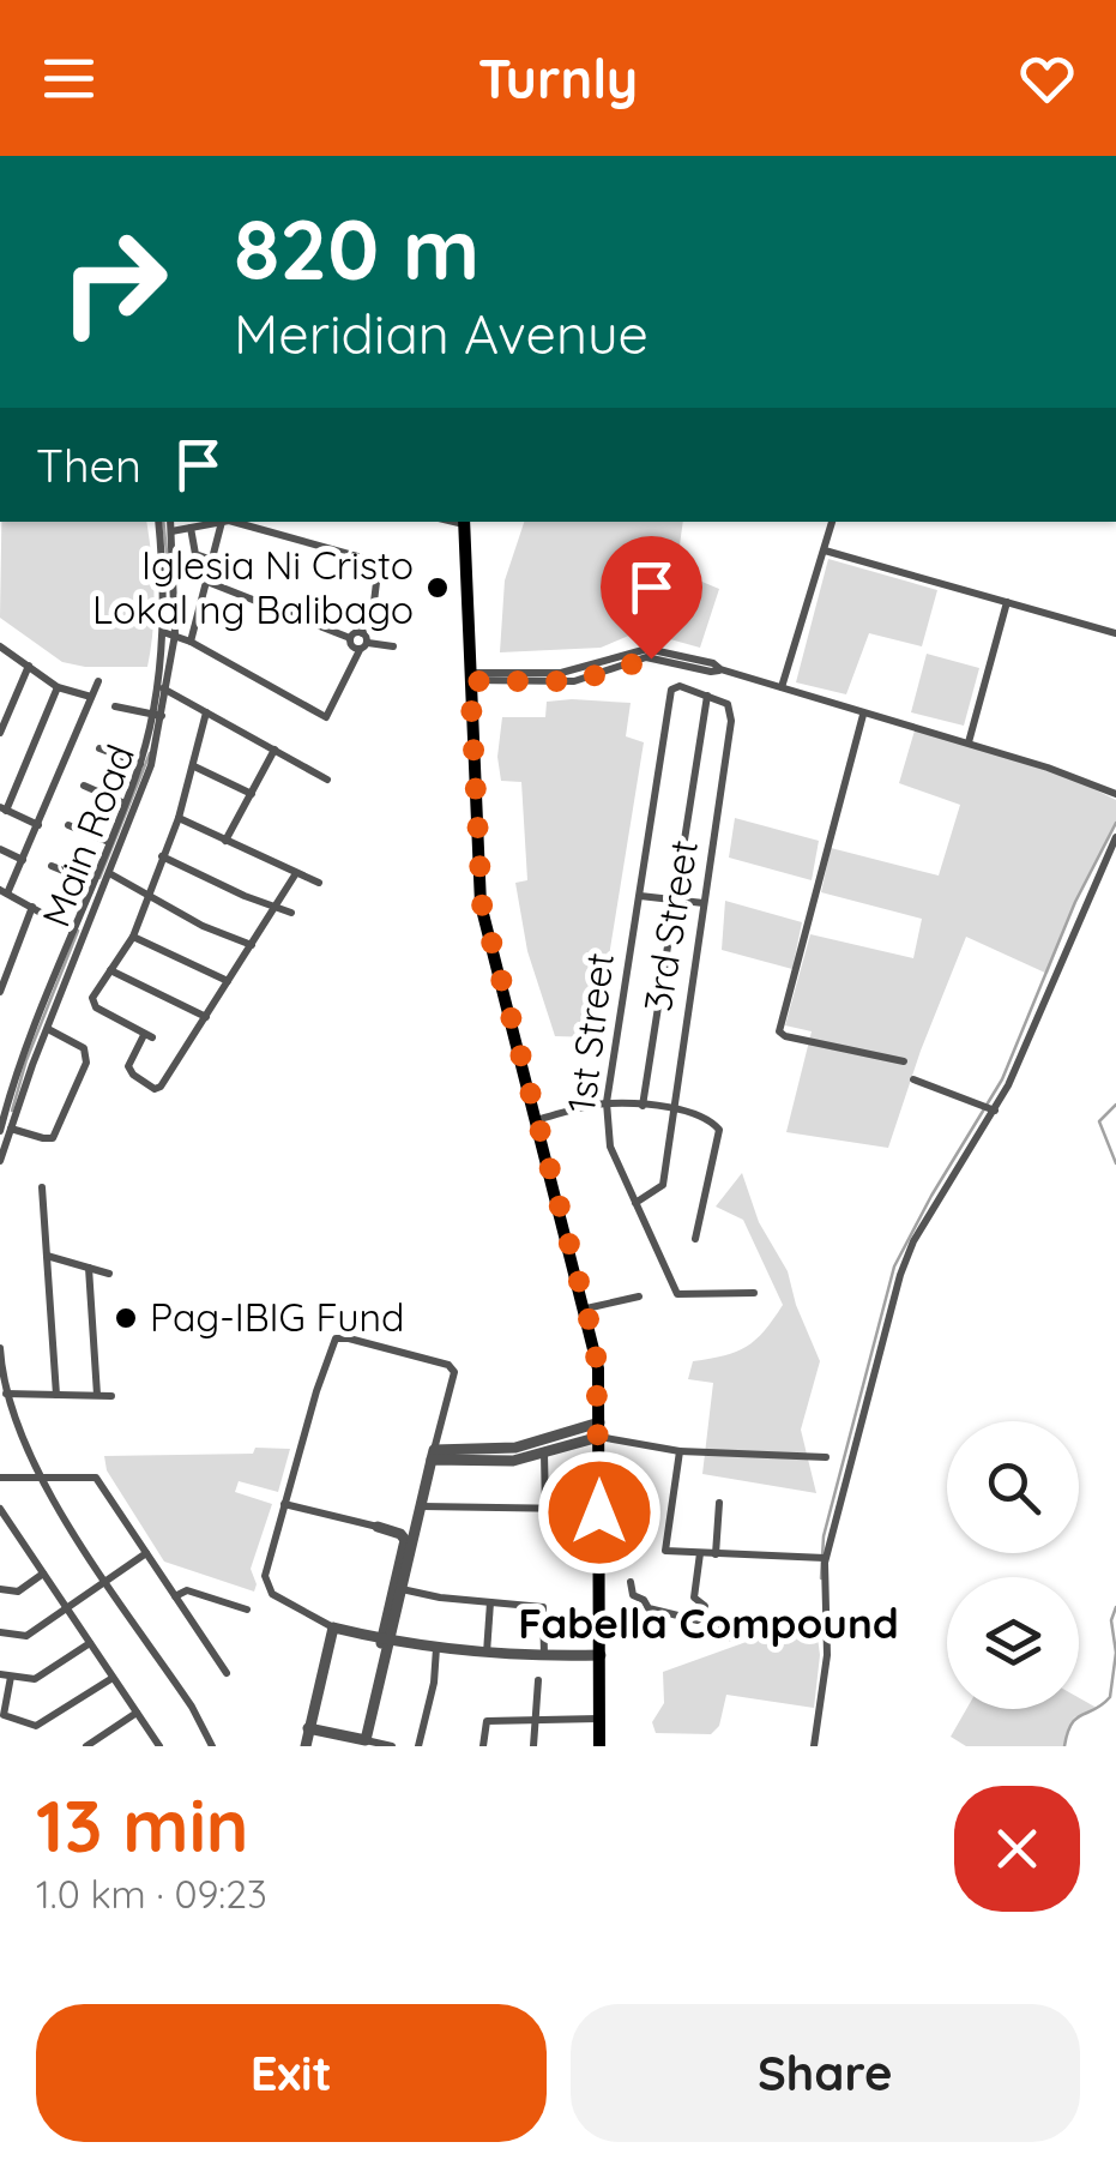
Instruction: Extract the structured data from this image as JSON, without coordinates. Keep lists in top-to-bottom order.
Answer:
{
  "streets": {
    "street": ["Main Road", "3rd Street", "1st Street"]
  },
  "crossings": [
    ["3rd Street", "1st Street"]
  ],
  "districts": ["Fabella Compound"],
  "places": ["Iglesia Ni Cristo Lokal ng Balibago", "Pag-IBIG Fund"],
  "page": {
    "header": "Turnly",
    "turn": ["820 m", "Meridian Avenue"],
    "then": "Then",
    "heading": ["13 min", "1.0 km · 09:23"],
    "buttons": ["Exit", "Share"]
  }
}
